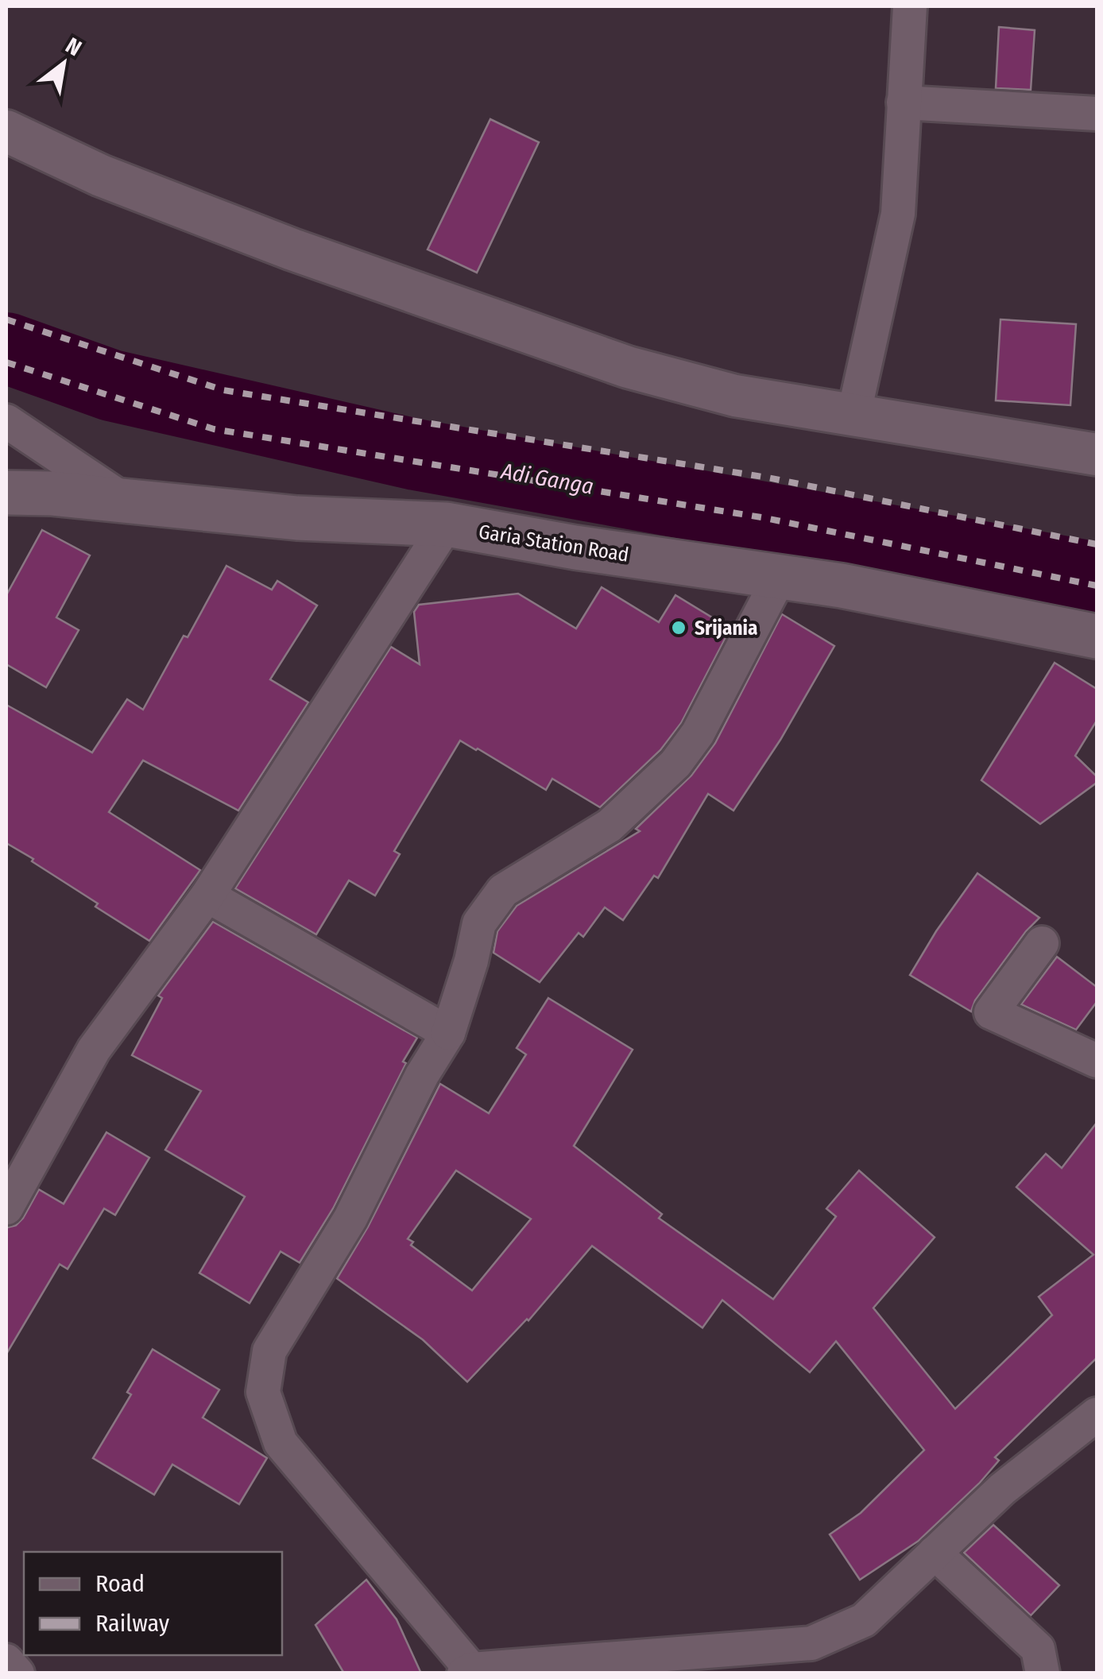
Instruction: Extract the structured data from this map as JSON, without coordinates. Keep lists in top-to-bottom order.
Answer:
{
  "streets": {
    "main road": ["Garia Station Road"]
  },
  "water": ["Adi Ganga"],
  "places": ["Srijania"],
  "legend": ["Road", "Railway"],
  "north": "top right"
}
